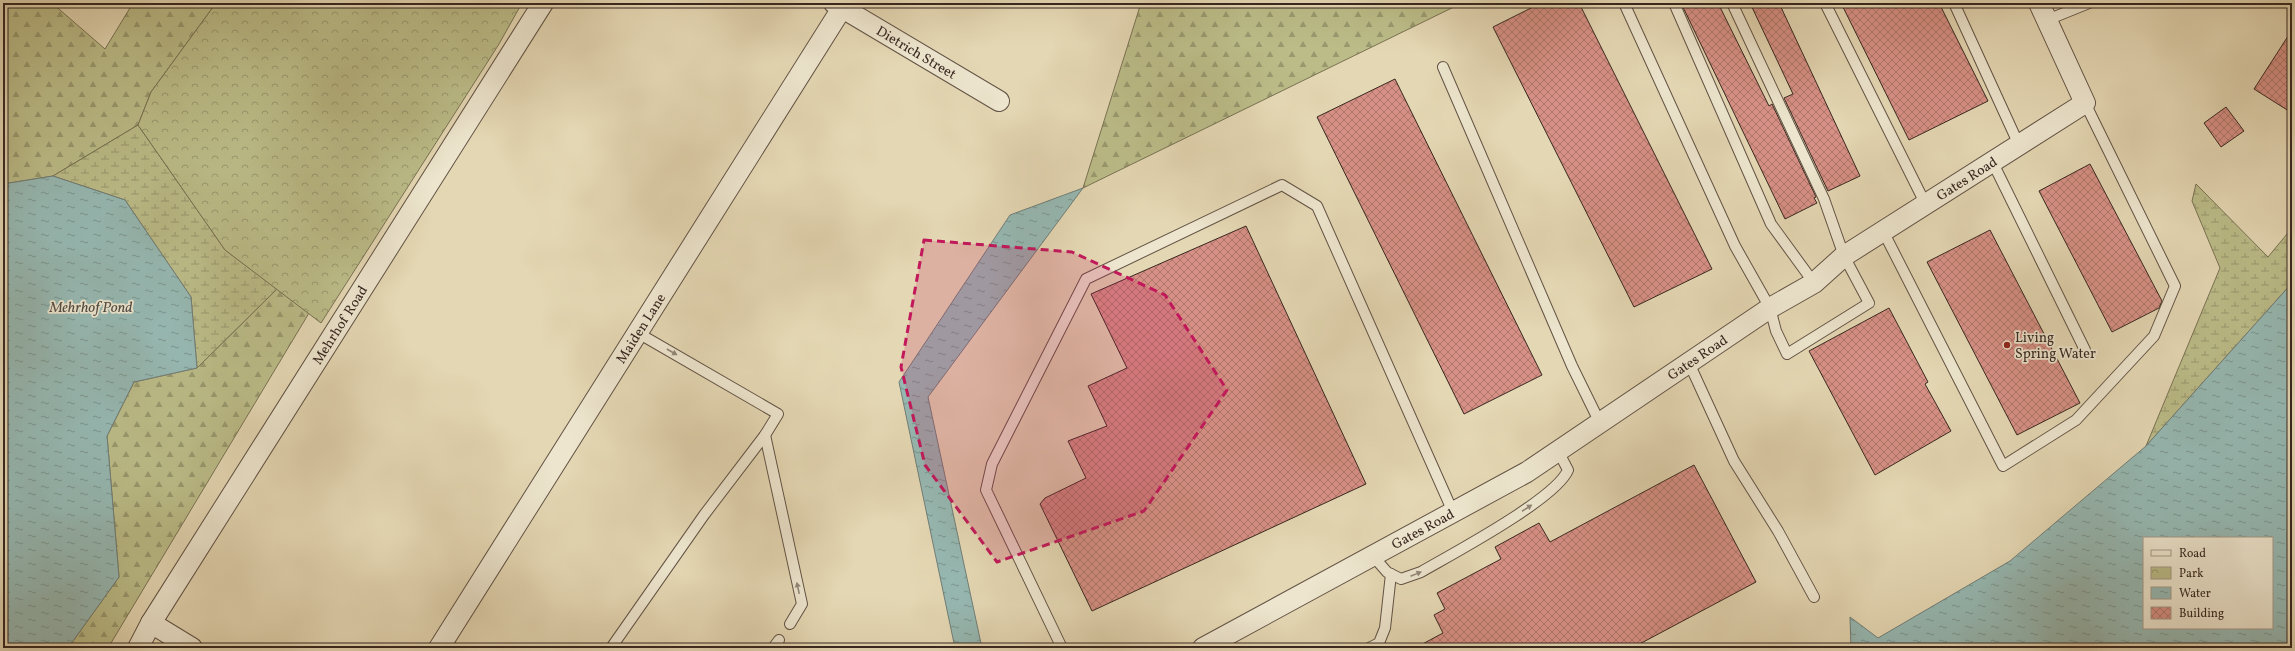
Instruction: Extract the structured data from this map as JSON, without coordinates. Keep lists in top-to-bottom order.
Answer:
{
  "streets": {
    "street": [
      "Dietrich Street",
      "Gates Road",
      "Mehrhof Road",
      "Maiden Lane"
    ]
  },
  "crossings": [
    ["Dietrich Street", "Maiden Lane"]
  ],
  "water": ["Mehrhof Pond"],
  "places": ["Living Spring Water"],
  "legend": [
    "Road",
    "Park",
    "Water",
    "Building"
  ]
}
